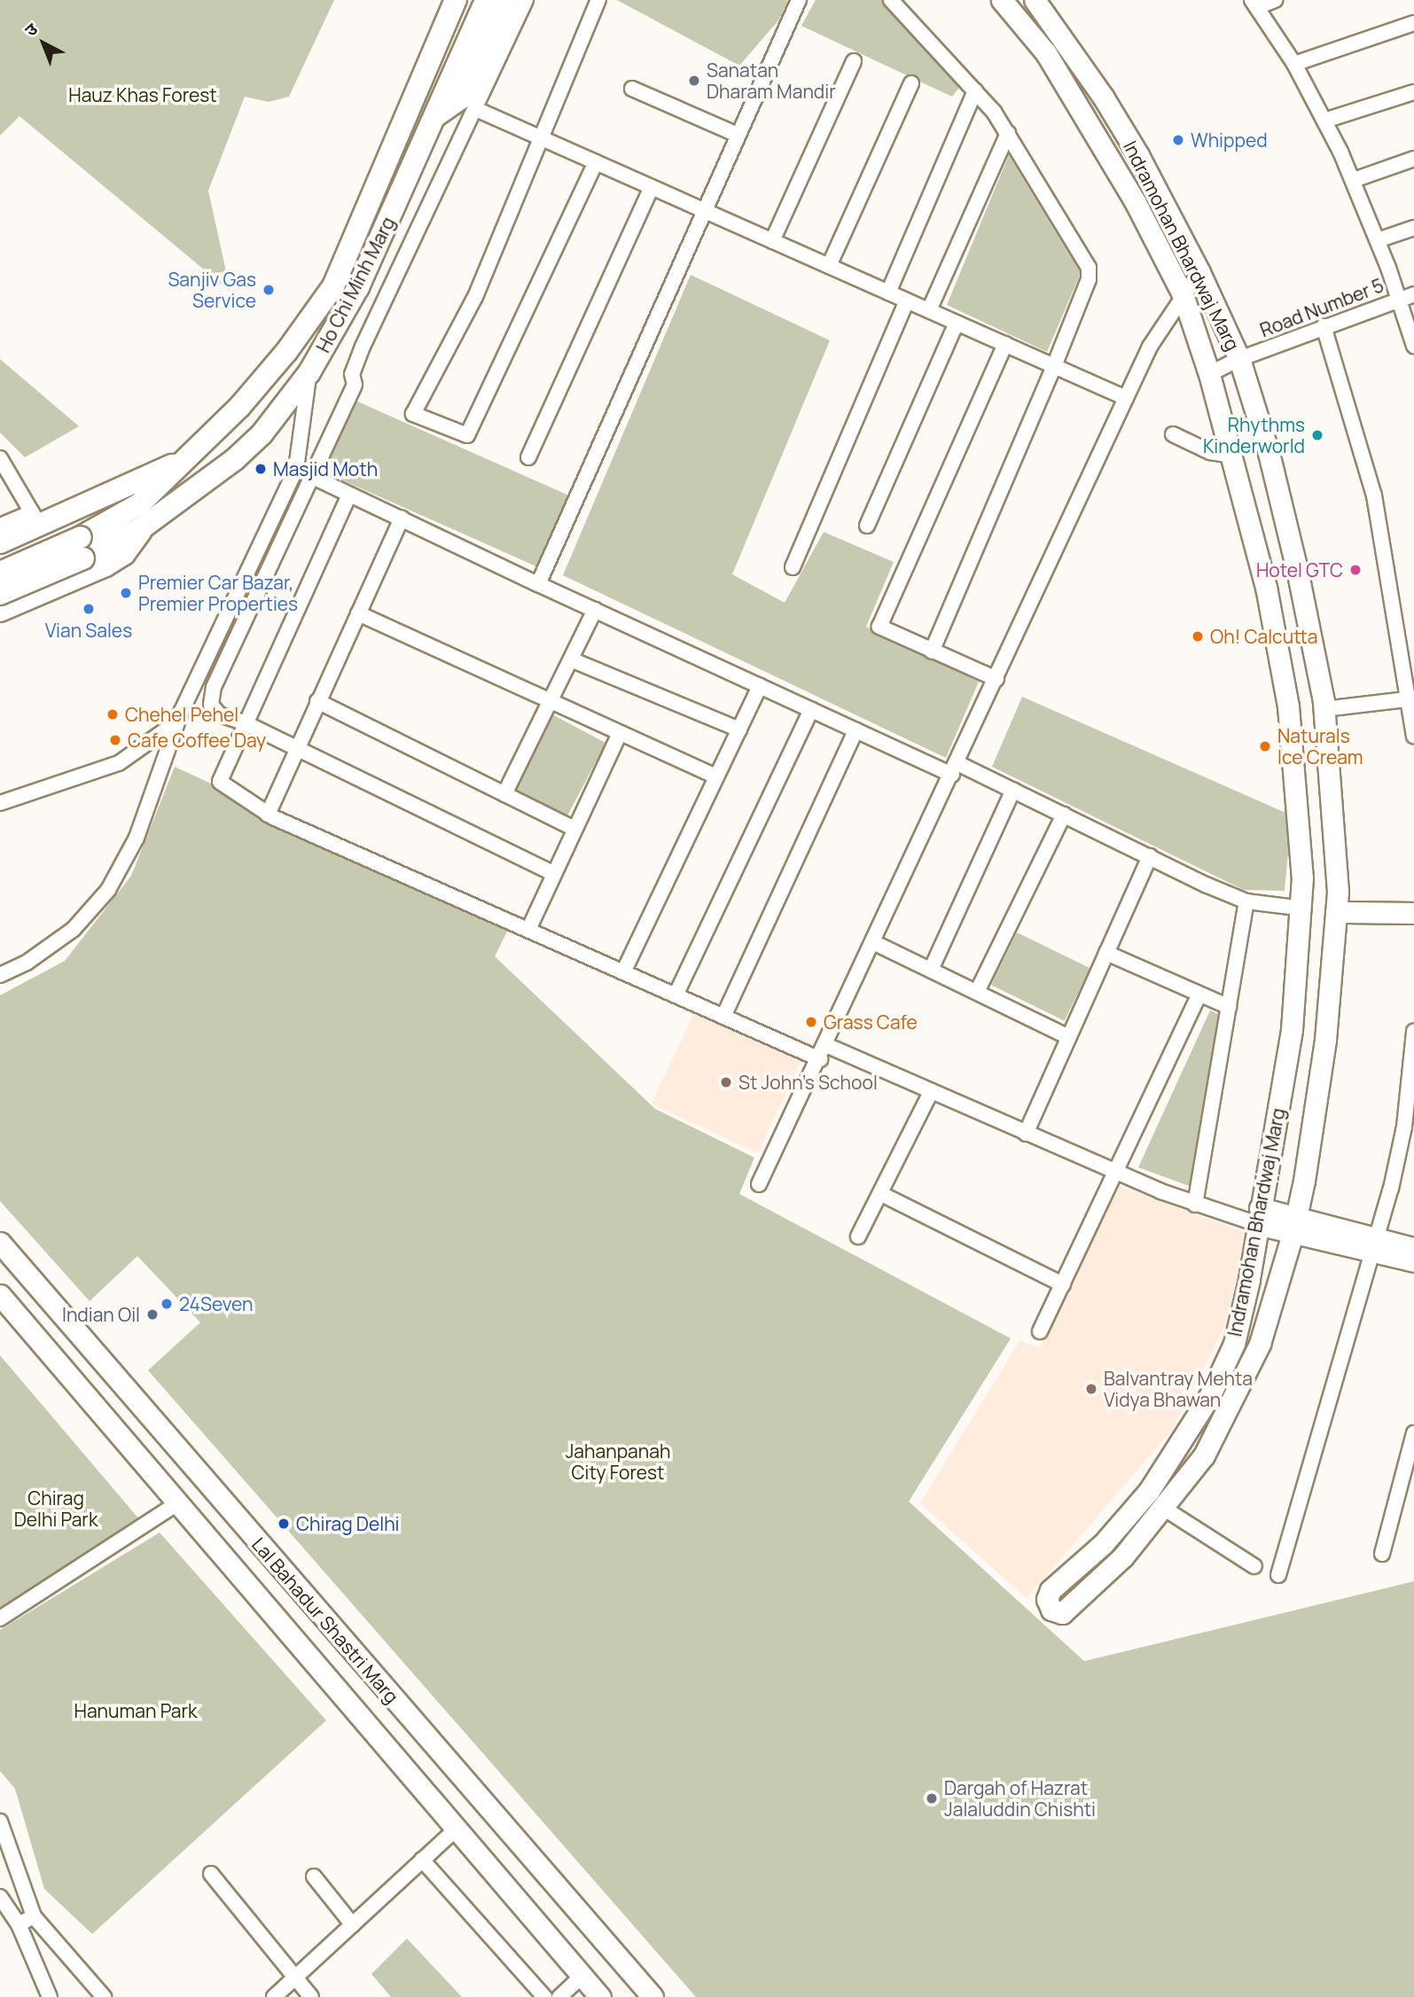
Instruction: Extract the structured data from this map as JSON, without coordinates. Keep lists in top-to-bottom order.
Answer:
{
  "streets": {
    "main road": ["Ho Chi Minh Marg"],
    "street": ["Indramohan Bhardwaj Marg", "Road Number 5", "Lal Bahadur Shastri Marg"]
  },
  "crossings": [
    ["Indramohan Bhardwaj Marg", "Road Number 5"]
  ],
  "parks": [
    "Hauz Khas Forest",
    "Jahanpanah City Forest",
    "Chirag Delhi Park",
    "Hanuman Park"
  ],
  "places": [
    "Sanatan Dharam Mandir",
    "Whipped",
    "Sanjiv Gas Service",
    "Rhythms Kinderworld",
    "Masjid Moth",
    "Hotel GTC",
    "Premier Car Bazar, Premier Properties",
    "Vian Sales",
    "Oh! Calcutta",
    "Chehel Pehel",
    "Cafe Coffee Day",
    "Naturals Ice Cream",
    "Grass Cafe",
    "St John's School",
    "24Seven",
    "Indian Oil",
    "Balvantray Mehta Vidya Bhawan",
    "Chirag Delhi",
    "Dargah of Hazrat Jalaluddin Chishti"
  ],
  "north": "top left"
}
